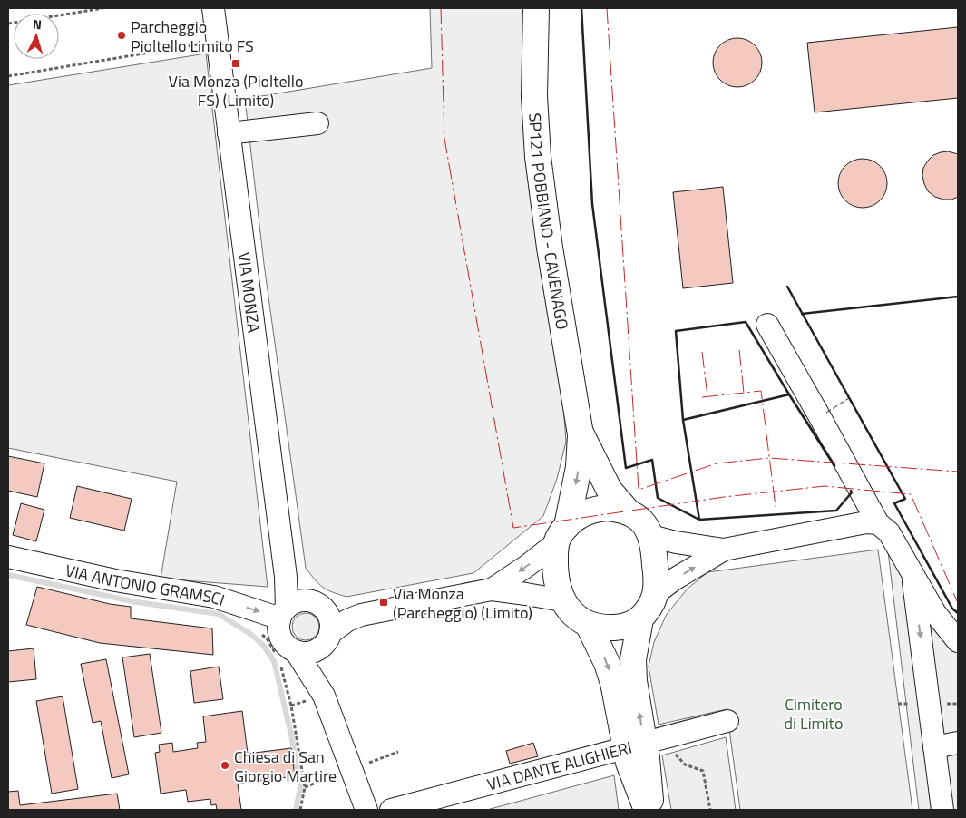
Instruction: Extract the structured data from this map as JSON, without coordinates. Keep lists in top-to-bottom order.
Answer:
{
  "streets": {
    "main road": ["SP121 POBBIANO - CAVENAGO"],
    "street": ["VIA MONZA", "VIA ANTONIO GRAMSCI", "VIA DANTE ALIGHIERI"]
  },
  "crossings": [
    ["SP121 POBBIANO - CAVENAGO", "VIA ANTONIO GRAMSCI"],
    ["VIA MONZA", "VIA ANTONIO GRAMSCI"]
  ],
  "parks": ["Cimitero di Limito"],
  "places": {
    "other": ["Parcheggio Pioltello Limito FS", "Chiesa di San Giorgio Martire"],
    "transit": ["Via Monza (Pioltello FS) (Limito)", "Via Monza (Parcheggio) (Limito)"]
  },
  "north": "top"
}
